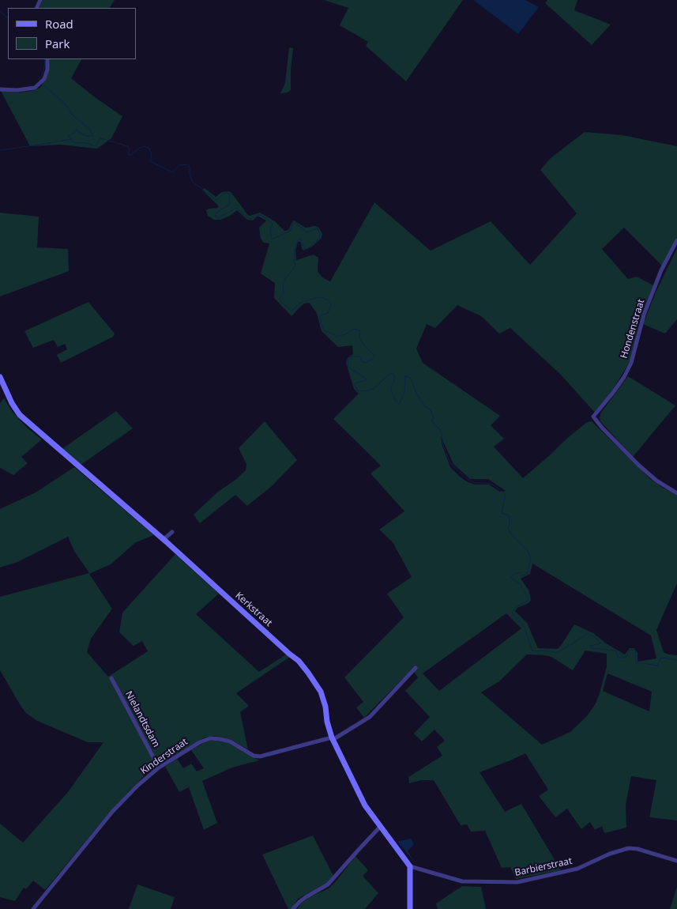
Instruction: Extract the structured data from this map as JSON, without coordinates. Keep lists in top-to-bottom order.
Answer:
{
  "streets": {
    "street": [
      "Hondenstraat",
      "Kerkstraat",
      "Nielandtsdam",
      "Kinderstraat",
      "Barbierstraat"
    ]
  },
  "crossings": [
    ["Kerkstraat", "Kinderstraat"],
    ["Kerkstraat", "Barbierstraat"],
    ["Nielandtsdam", "Kinderstraat"]
  ],
  "legend": ["Road", "Park"]
}
